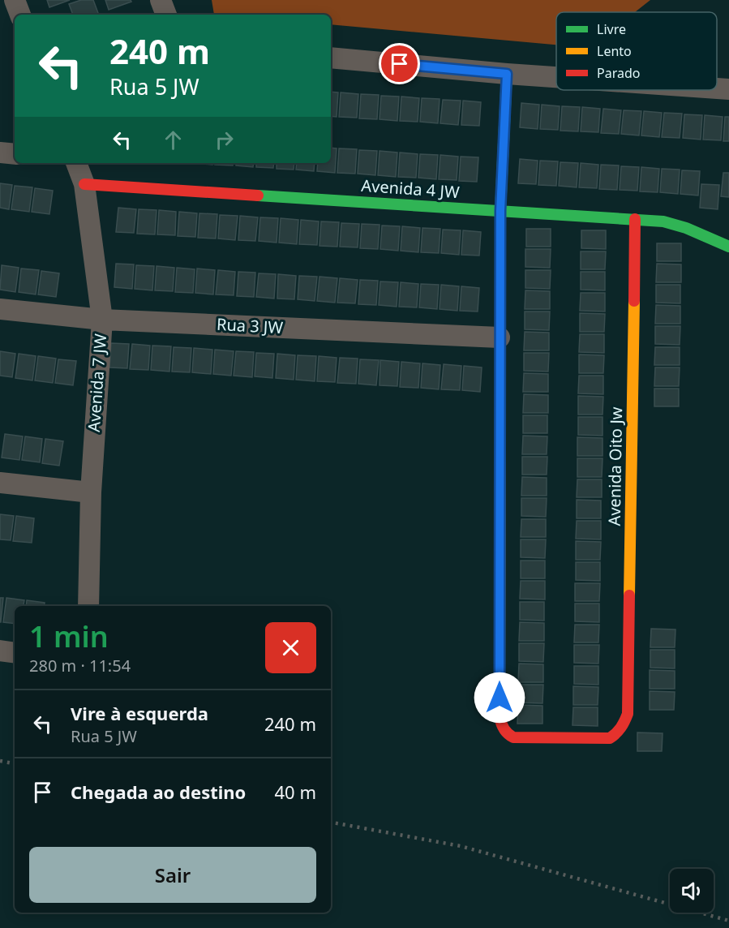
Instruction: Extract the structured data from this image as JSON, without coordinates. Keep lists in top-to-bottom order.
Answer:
{
  "streets": {
    "street": [
      "Avenida 4 JW",
      "Rua 3 JW",
      "Avenida 7 JW",
      "Avenida Oito Jw"
    ]
  },
  "crossings": [
    ["Avenida 4 JW", "Avenida 7 JW"],
    ["Avenida 4 JW", "Avenida Oito Jw"],
    ["Rua 3 JW", "Avenida 7 JW"],
    ["Rua 3 JW", "Avenida Oito Jw"]
  ],
  "legend": ["Livre", "Lento", "Parado"],
  "page": {
    "turn": ["240 m", "Rua 5 JW"],
    "heading": ["1 min", "280 m · 11:54"],
    "list": [
      {
        "name": "Vire à esquerda",
        "note": "Rua 5 JW",
        "value": "240 m"
      },
      {
        "name": "Chegada ao destino",
        "value": "40 m"
      }
    ],
    "buttons": "Sair"
  }
}
